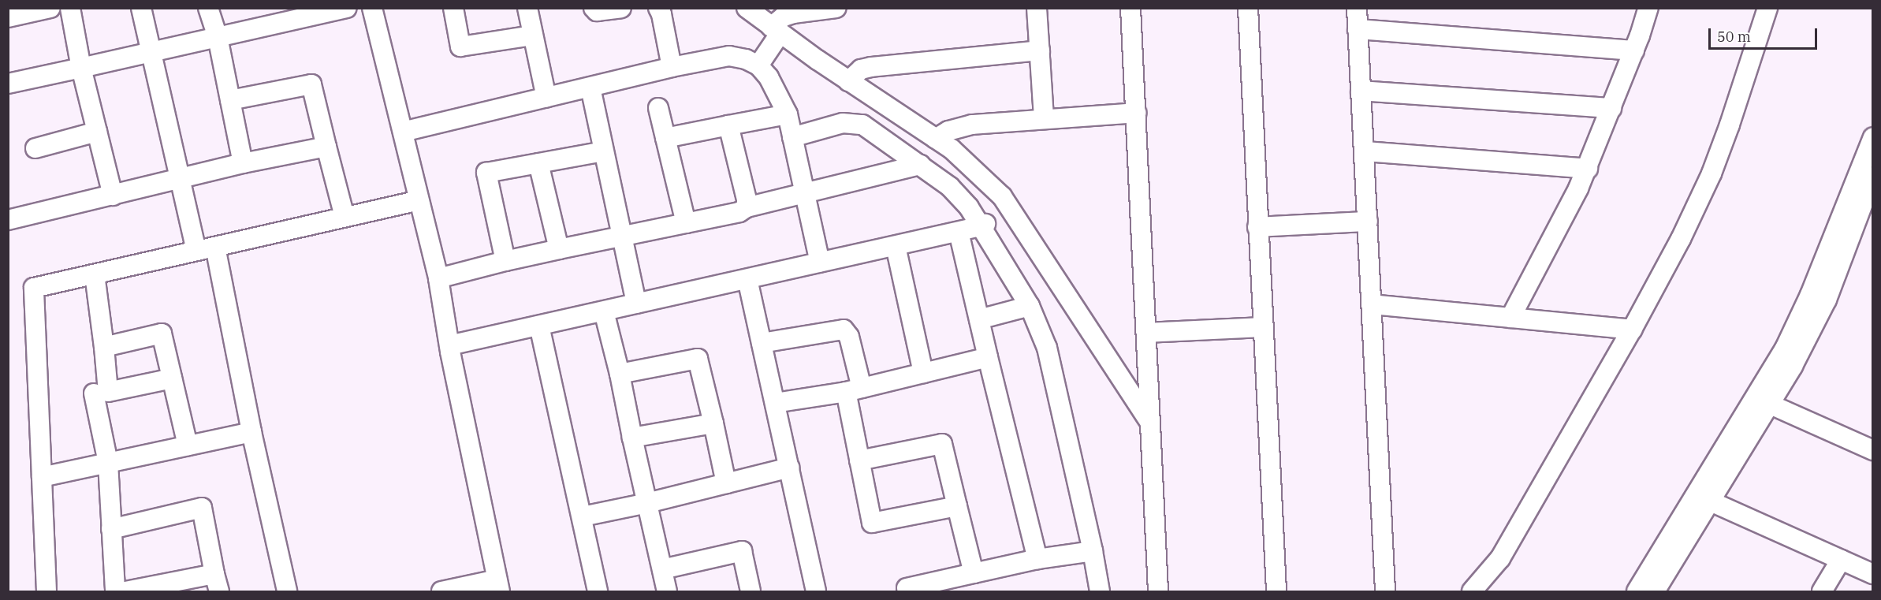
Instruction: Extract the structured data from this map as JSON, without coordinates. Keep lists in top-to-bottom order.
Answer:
{
  "scale_bar": "50 m"
}
